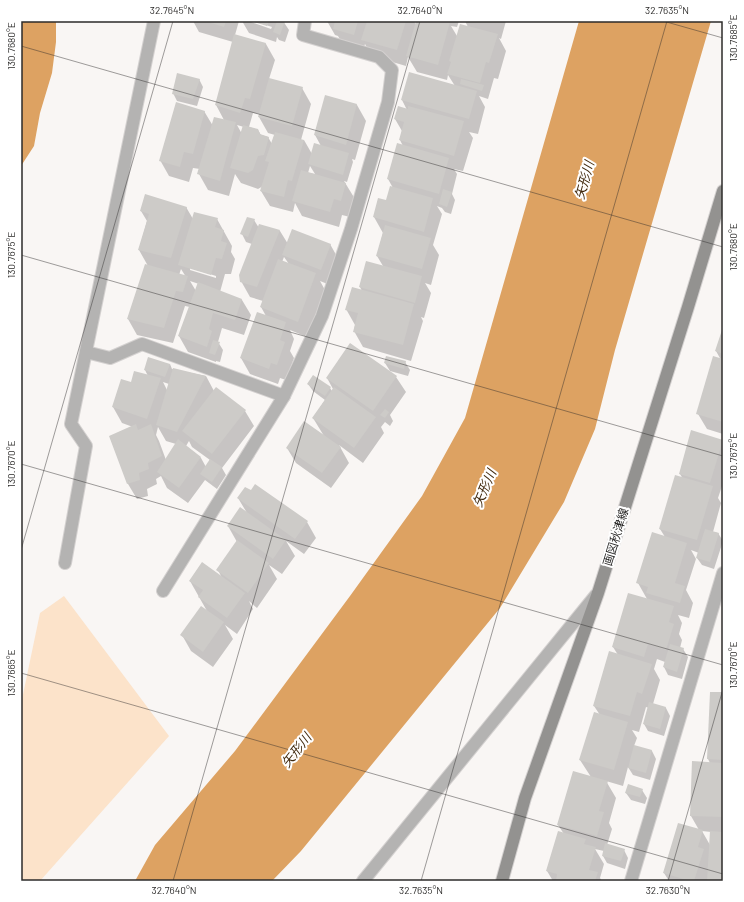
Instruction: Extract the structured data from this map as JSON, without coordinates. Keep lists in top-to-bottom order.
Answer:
{
  "streets": {
    "main road": ["画図秋津線"]
  },
  "water": ["矢形川"],
  "coordinates": [
    "32.7645°N",
    "32.7640°N",
    "32.7635°N",
    "130.7685°E",
    "130.7680°E",
    "130.7675°E",
    "130.7670°E",
    "130.7665°E",
    "32.7630°N"
  ]
}
